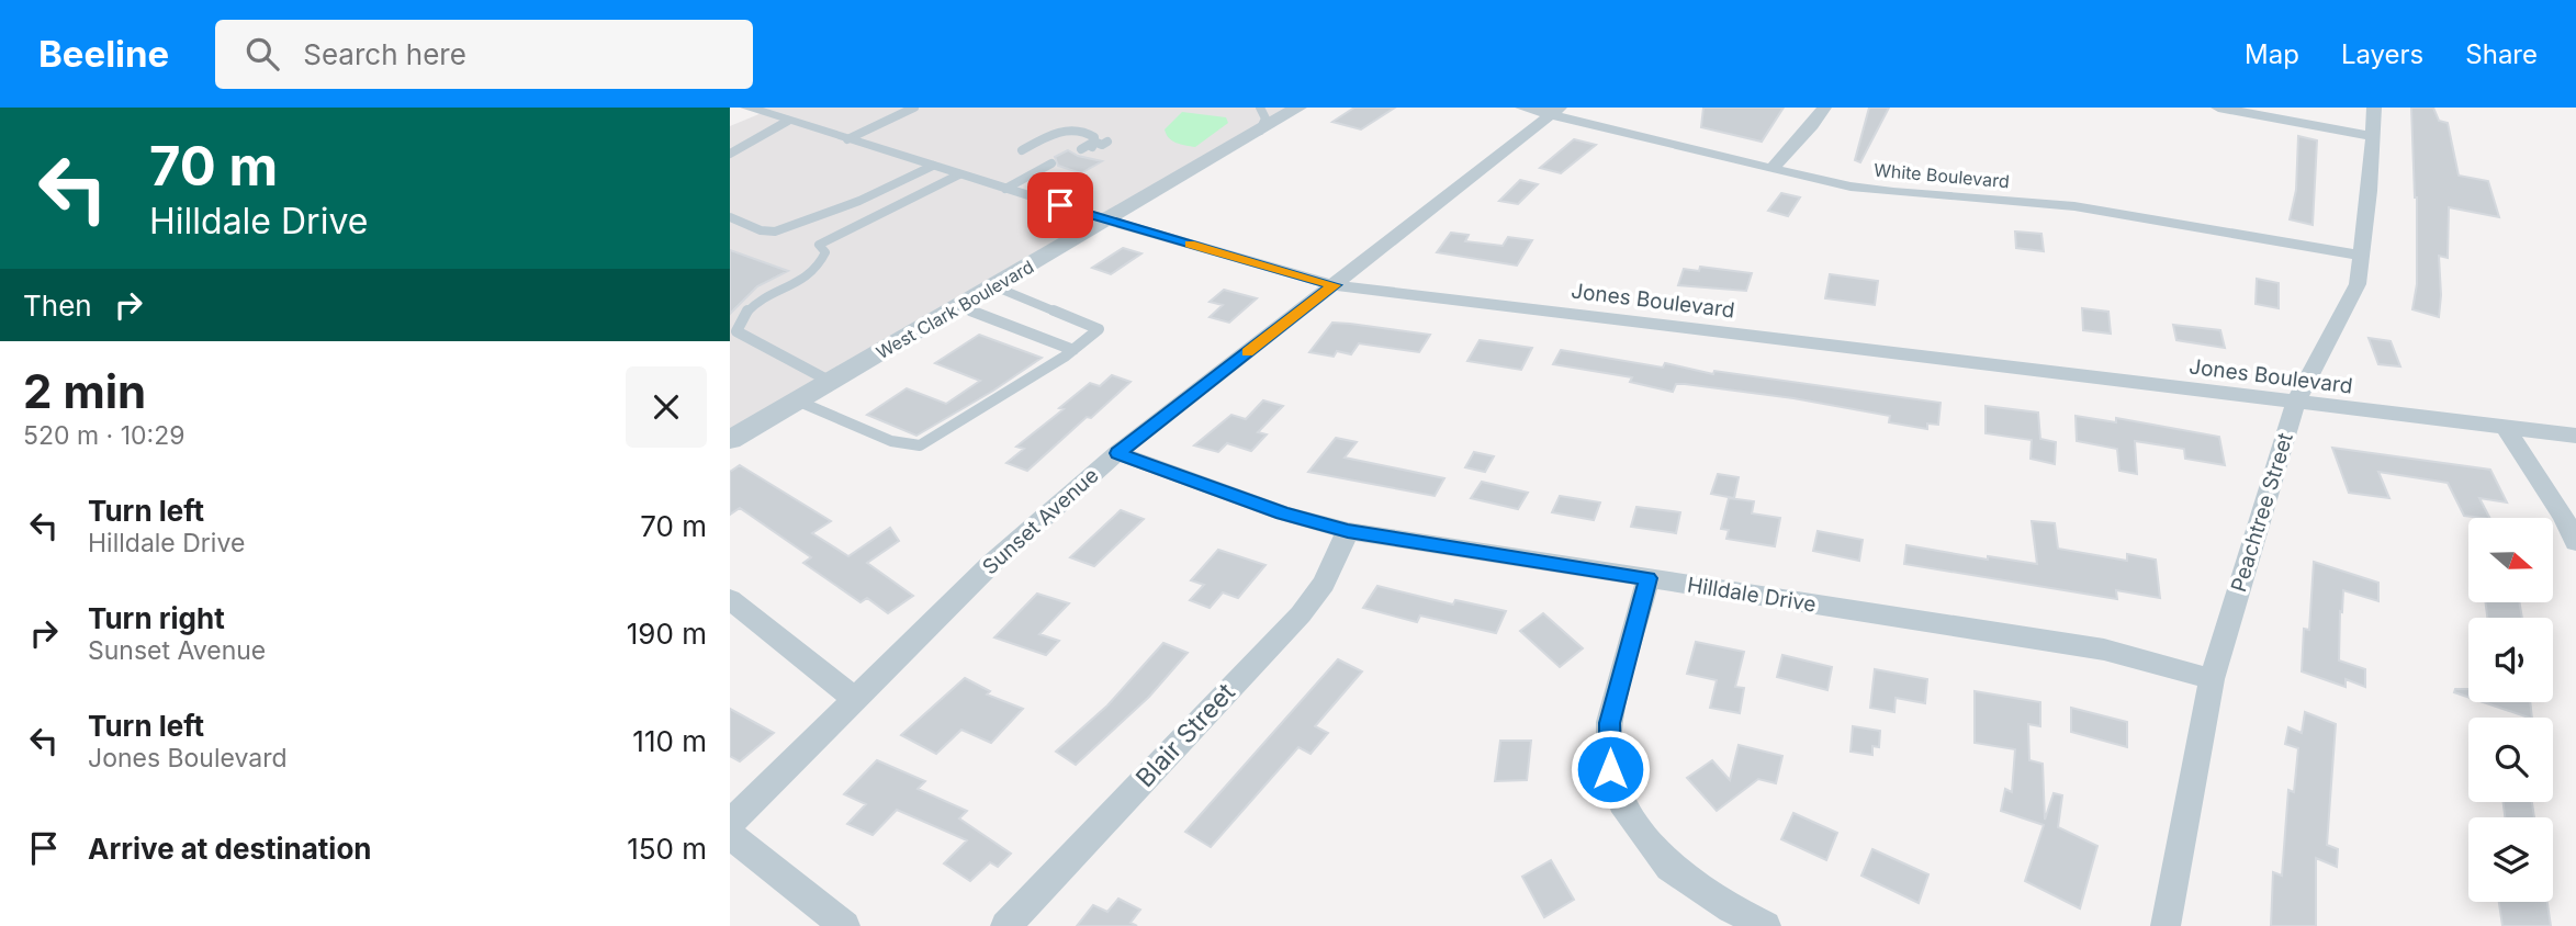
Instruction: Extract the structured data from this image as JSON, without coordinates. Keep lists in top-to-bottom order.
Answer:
{
  "streets": {
    "street": [
      "White Boulevard",
      "Jones Boulevard",
      "West Clark Boulevard",
      "Peachtree Street",
      "Sunset Avenue",
      "Hilldale Drive",
      "Blair Street"
    ]
  },
  "crossings": [
    ["White Boulevard", "Peachtree Street"],
    ["White Boulevard", "Sunset Avenue"],
    ["Jones Boulevard", "West Clark Boulevard"],
    ["Jones Boulevard", "Peachtree Street"],
    ["Jones Boulevard", "Sunset Avenue"],
    ["Peachtree Street", "Hilldale Drive"],
    ["Sunset Avenue", "Hilldale Drive"],
    ["Hilldale Drive", "Blair Street"]
  ],
  "north": "right",
  "page": {
    "header": "Beeline",
    "search": "Search here",
    "nav": ["Map", "Layers", "Share"],
    "turn": ["70 m", "Hilldale Drive"],
    "then": "Then",
    "heading": ["2 min", "520 m · 10:29"],
    "list": [
      {
        "name": "Turn left",
        "note": "Hilldale Drive",
        "value": "70 m"
      },
      {
        "name": "Turn right",
        "note": "Sunset Avenue",
        "value": "190 m"
      },
      {
        "name": "Turn left",
        "note": "Jones Boulevard",
        "value": "110 m"
      },
      {
        "name": "Arrive at destination",
        "value": "150 m"
      }
    ]
  }
}
